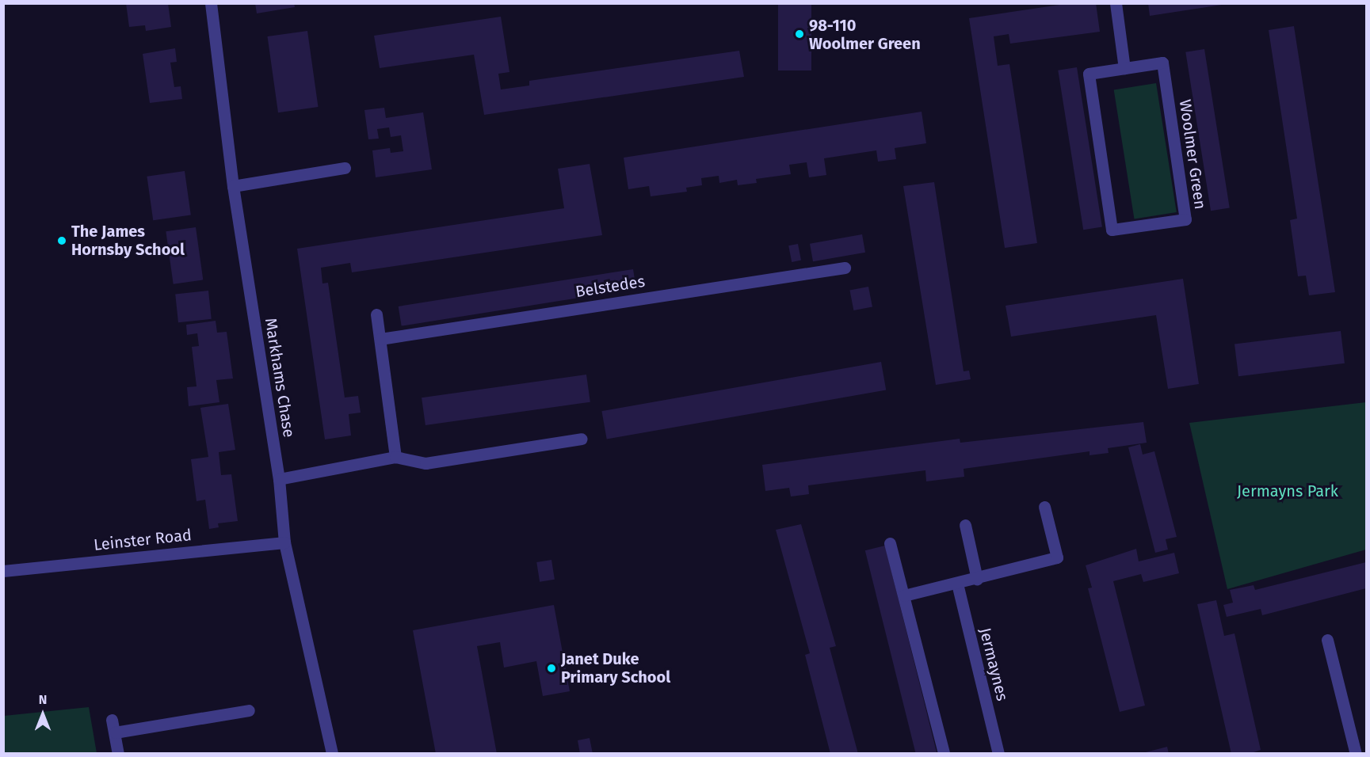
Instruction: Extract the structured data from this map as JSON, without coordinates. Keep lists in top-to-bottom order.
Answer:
{
  "streets": {
    "street": [
      "Woolmer Green",
      "Belstedes",
      "Markhams Chase",
      "Leinster Road",
      "Jermaynes"
    ]
  },
  "crossings": [
    ["Markhams Chase", "Leinster Road"]
  ],
  "parks": ["Jermayns Park"],
  "places": ["98-110 Woolmer Green", "The James Hornsby School", "Janet Duke Primary School"],
  "north": "top"
}
